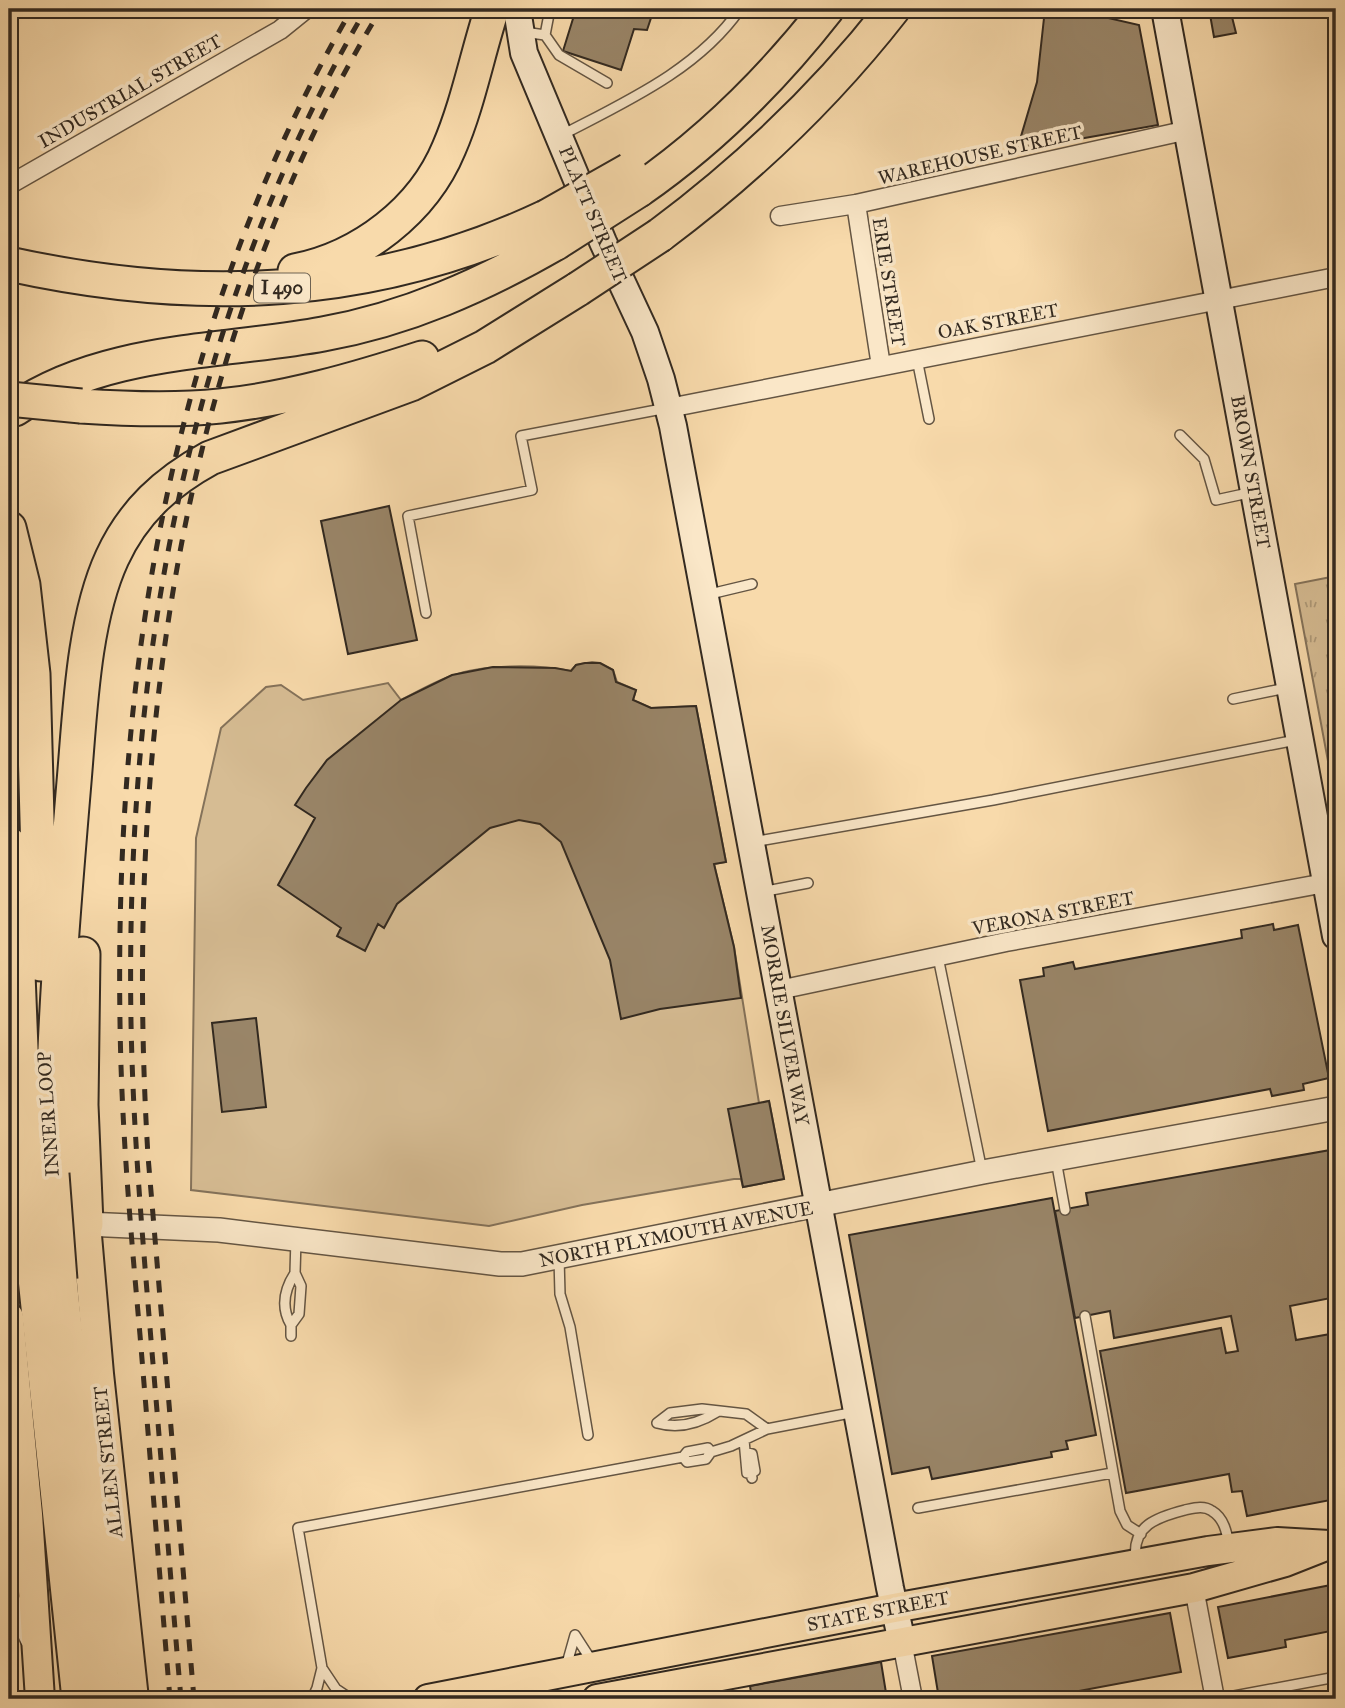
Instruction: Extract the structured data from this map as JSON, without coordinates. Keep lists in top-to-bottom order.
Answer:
{
  "streets": {
    "highway": ["I 490", "INNER LOOP"],
    "main road": [
      "PLATT STREET",
      "BROWN STREET",
      "MORRIE SILVER WAY",
      "NORTH PLYMOUTH AVENUE",
      "ALLEN STREET",
      "STATE STREET"
    ],
    "street": [
      "INDUSTRIAL STREET",
      "WAREHOUSE STREET",
      "ERIE STREET",
      "OAK STREET",
      "VERONA STREET"
    ]
  },
  "crossings": [
    ["WAREHOUSE STREET", "ERIE STREET"],
    ["WAREHOUSE STREET", "BROWN STREET"],
    ["PLATT STREET", "OAK STREET"],
    ["PLATT STREET", "MORRIE SILVER WAY"],
    ["ERIE STREET", "OAK STREET"],
    ["OAK STREET", "BROWN STREET"],
    ["OAK STREET", "MORRIE SILVER WAY"],
    ["BROWN STREET", "VERONA STREET"],
    ["VERONA STREET", "MORRIE SILVER WAY"],
    ["MORRIE SILVER WAY", "NORTH PLYMOUTH AVENUE"],
    ["MORRIE SILVER WAY", "STATE STREET"],
    ["NORTH PLYMOUTH AVENUE", "ALLEN STREET"]
  ]
}
